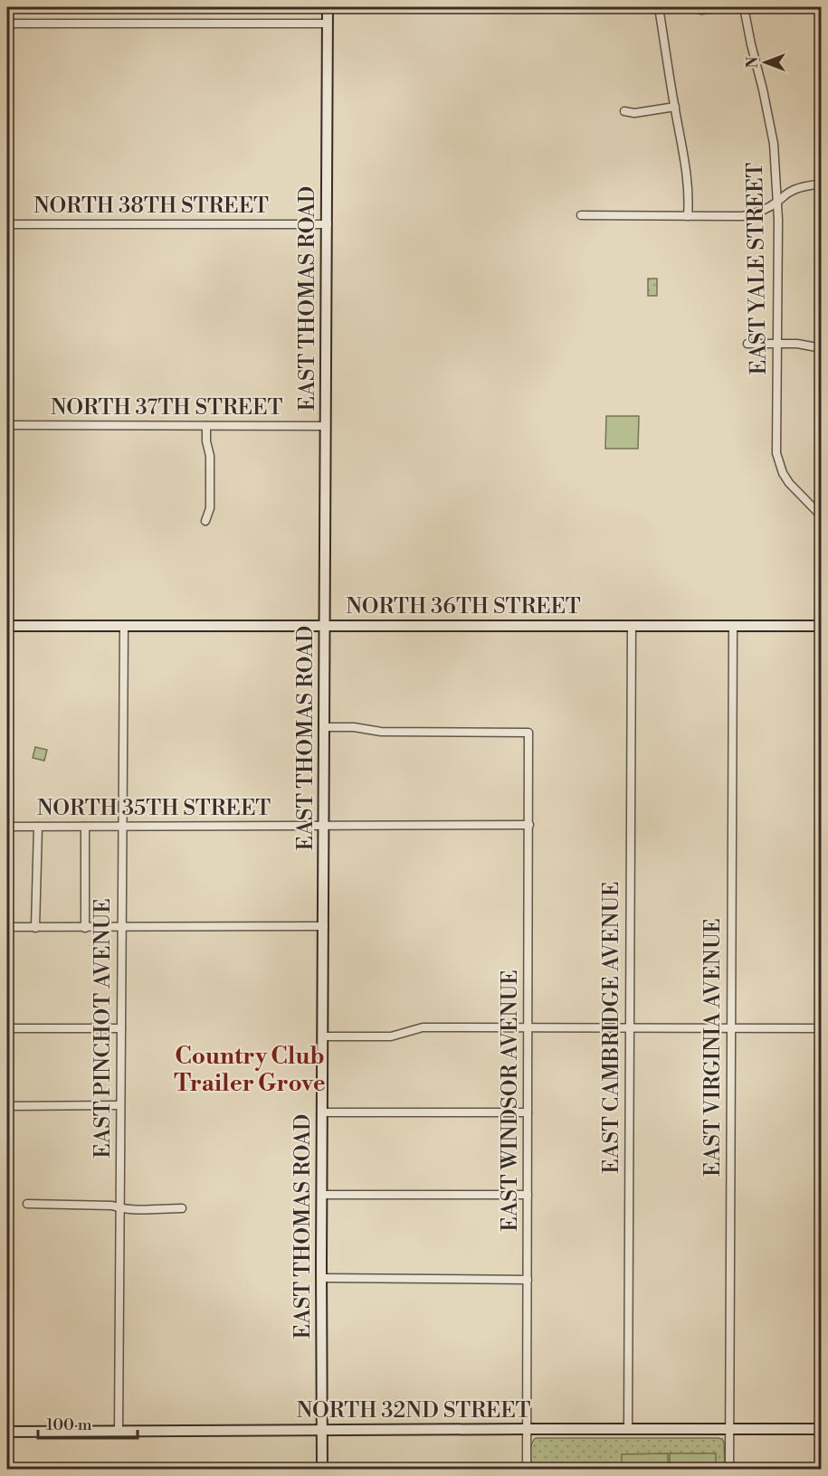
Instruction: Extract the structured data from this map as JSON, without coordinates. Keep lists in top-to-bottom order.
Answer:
{
  "streets": {
    "main road": ["EAST THOMAS ROAD", "NORTH 36TH STREET", "NORTH 32ND STREET"],
    "street": [
      "NORTH 38TH STREET",
      "EAST YALE STREET",
      "NORTH 37TH STREET",
      "NORTH 35TH STREET",
      "EAST CAMBRIDGE AVENUE",
      "EAST PINCHOT AVENUE",
      "EAST VIRGINIA AVENUE",
      "EAST WINDSOR AVENUE"
    ]
  },
  "crossings": [
    ["NORTH 38TH STREET", "EAST THOMAS ROAD"],
    ["EAST THOMAS ROAD", "NORTH 37TH STREET"],
    ["EAST THOMAS ROAD", "NORTH 36TH STREET"],
    ["EAST THOMAS ROAD", "NORTH 35TH STREET"],
    ["EAST THOMAS ROAD", "EAST WINDSOR AVENUE"],
    ["EAST THOMAS ROAD", "NORTH 32ND STREET"],
    ["NORTH 36TH STREET", "EAST CAMBRIDGE AVENUE"],
    ["NORTH 36TH STREET", "EAST PINCHOT AVENUE"],
    ["NORTH 36TH STREET", "EAST VIRGINIA AVENUE"],
    ["NORTH 35TH STREET", "EAST PINCHOT AVENUE"],
    ["NORTH 35TH STREET", "EAST WINDSOR AVENUE"],
    ["EAST CAMBRIDGE AVENUE", "NORTH 32ND STREET"],
    ["EAST PINCHOT AVENUE", "NORTH 32ND STREET"],
    ["EAST VIRGINIA AVENUE", "NORTH 32ND STREET"],
    ["EAST WINDSOR AVENUE", "NORTH 32ND STREET"]
  ],
  "districts": ["Country Club Trailer Grove"],
  "scale_bar": "100 m",
  "north": "left"
}
